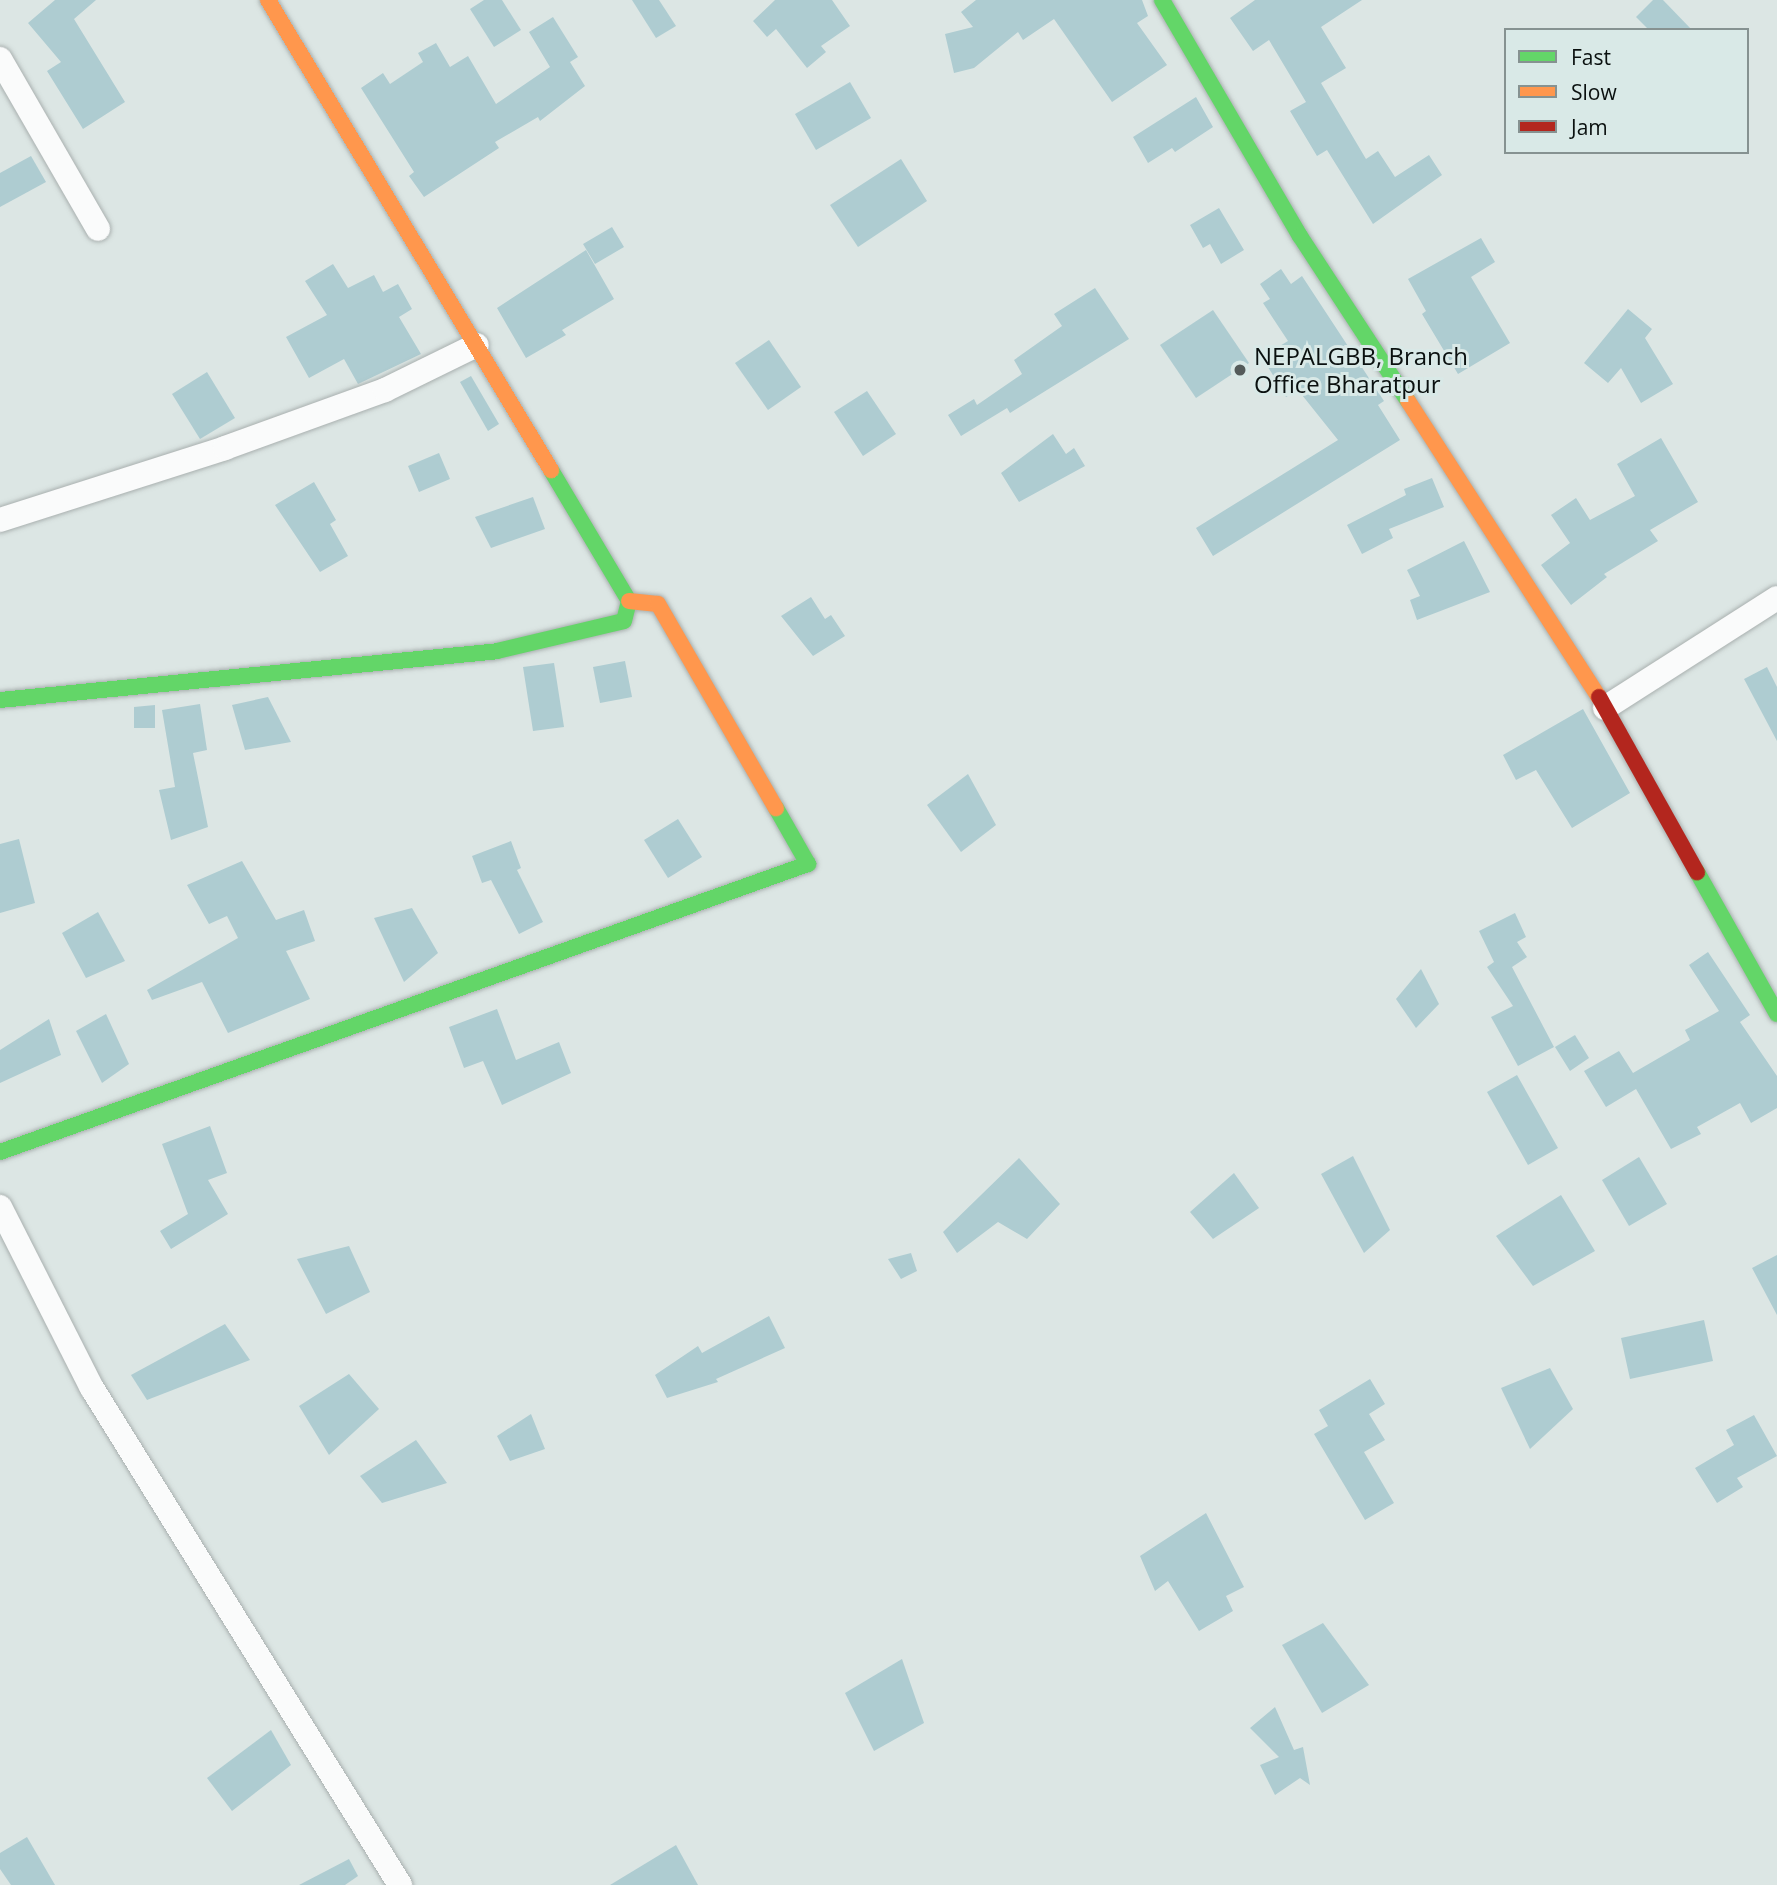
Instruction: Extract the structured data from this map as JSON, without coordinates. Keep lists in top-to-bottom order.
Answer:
{
  "places": ["NEPALGBB, Branch Office Bharatpur"],
  "legend": ["Fast", "Slow", "Jam"]
}
